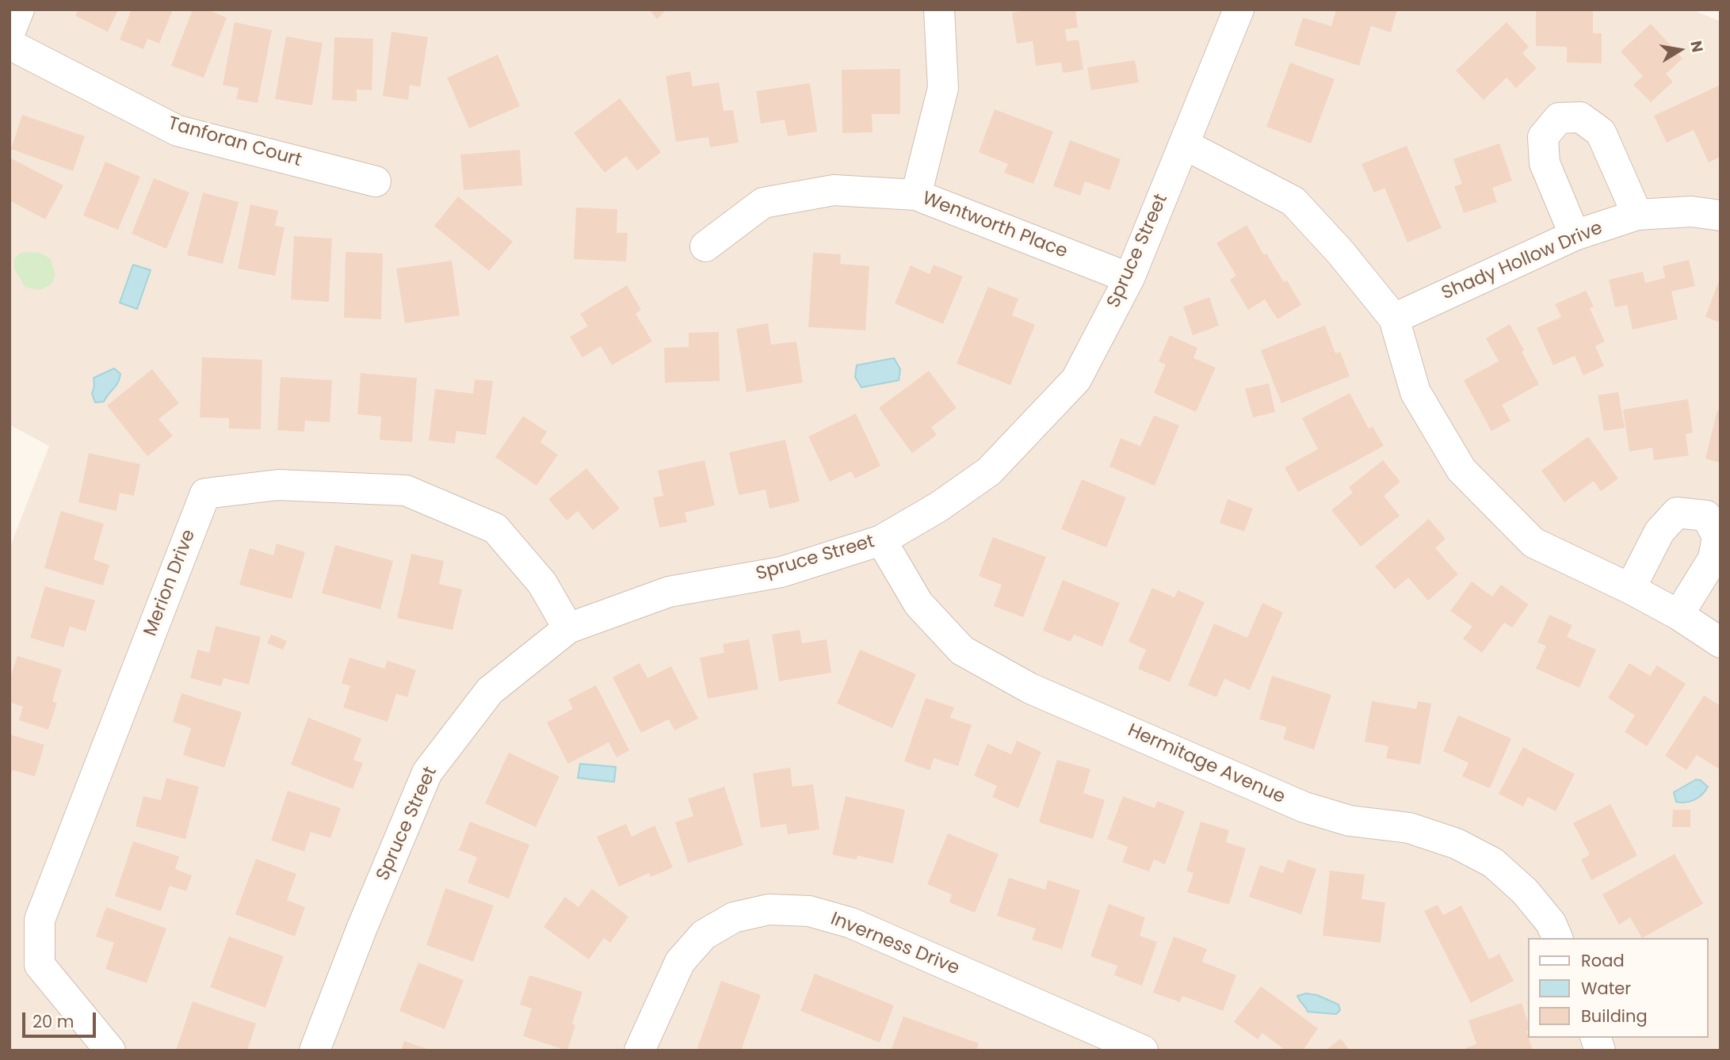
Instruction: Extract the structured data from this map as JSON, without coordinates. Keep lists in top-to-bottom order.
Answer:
{
  "streets": {
    "street": [
      "Tanforan Court",
      "Wentworth Place",
      "Spruce Street",
      "Shady Hollow Drive",
      "Merion Drive",
      "Hermitage Avenue",
      "Inverness Drive"
    ]
  },
  "crossings": [
    ["Wentworth Place", "Spruce Street"],
    ["Spruce Street", "Merion Drive"],
    ["Spruce Street", "Hermitage Avenue"]
  ],
  "legend": ["Road", "Water", "Building"],
  "scale_bar": "20 m",
  "north": "right"
}
